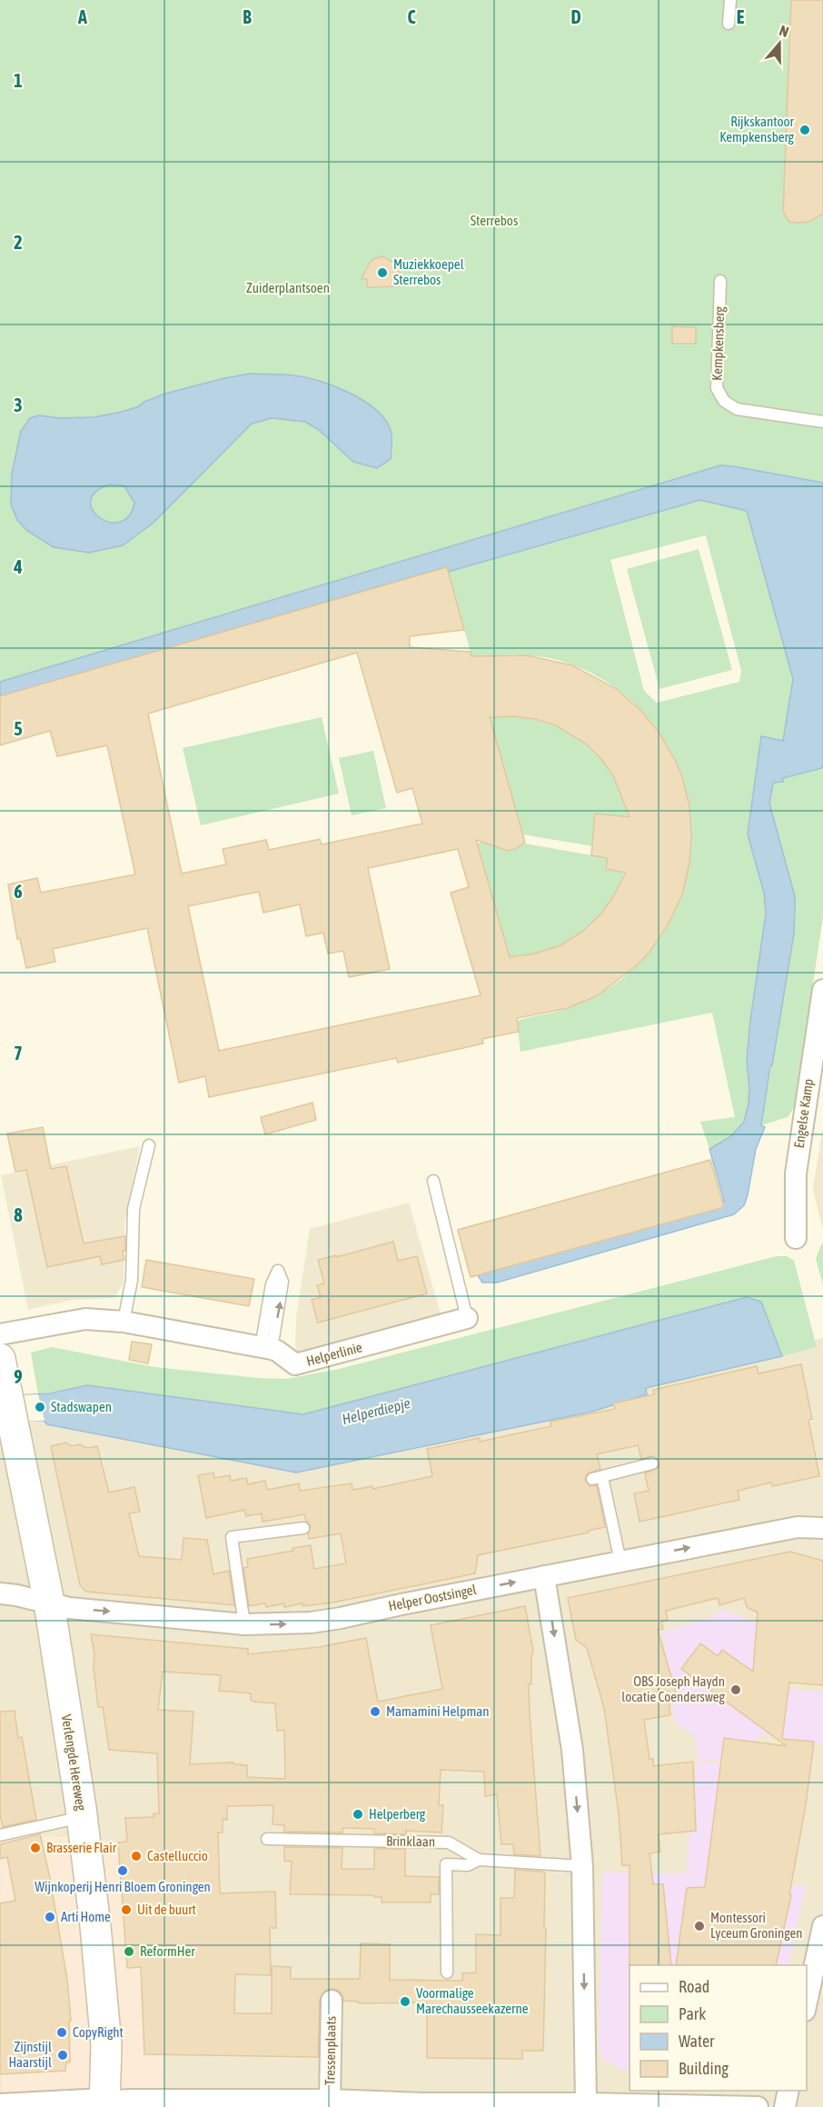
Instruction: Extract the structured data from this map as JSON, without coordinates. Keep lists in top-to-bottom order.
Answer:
{
  "streets": {
    "main road": ["Verlengde Hereweg"],
    "street": [
      "Engelse Kamp",
      "Helperlinie",
      "Helper Oostsingel",
      "Tressenplaats"
    ],
    "lane": ["Kempkensberg", "Brinklaan"]
  },
  "crossings": [
    ["Helper Oostsingel", "Verlengde Hereweg"]
  ],
  "one_way": ["Helper Oostsingel"],
  "water": ["Helperdiepje"],
  "parks": ["Sterrebos", "Zuiderplantsoen"],
  "places": [
    "Rijkskantoor Kempkensberg",
    "Muziekkoepel Sterrebos",
    "Stadswapen",
    "OBS Joseph Haydn locatie Coendersweg",
    "Mamamini Helpman",
    "Helperberg",
    "Brasserie Flair",
    "Castelluccio",
    "Wijnkoperij Henri Bloem Groningen",
    "Uit de buurt",
    "Arti Home",
    "Montessori Lyceum Groningen",
    "ReformHer",
    "Voormalige Marechausseekazerne",
    "CopyRight",
    "Zijnstijl Haarstijl"
  ],
  "legend": [
    "Road",
    "Park",
    "Water",
    "Building"
  ],
  "north": "top",
  "grid": {
    "columns": [
      "A",
      "B",
      "C",
      "D",
      "E"
    ],
    "rows": [
      "1",
      "2",
      "3",
      "4",
      "5",
      "6",
      "7",
      "8",
      "9"
    ]
  }
}
